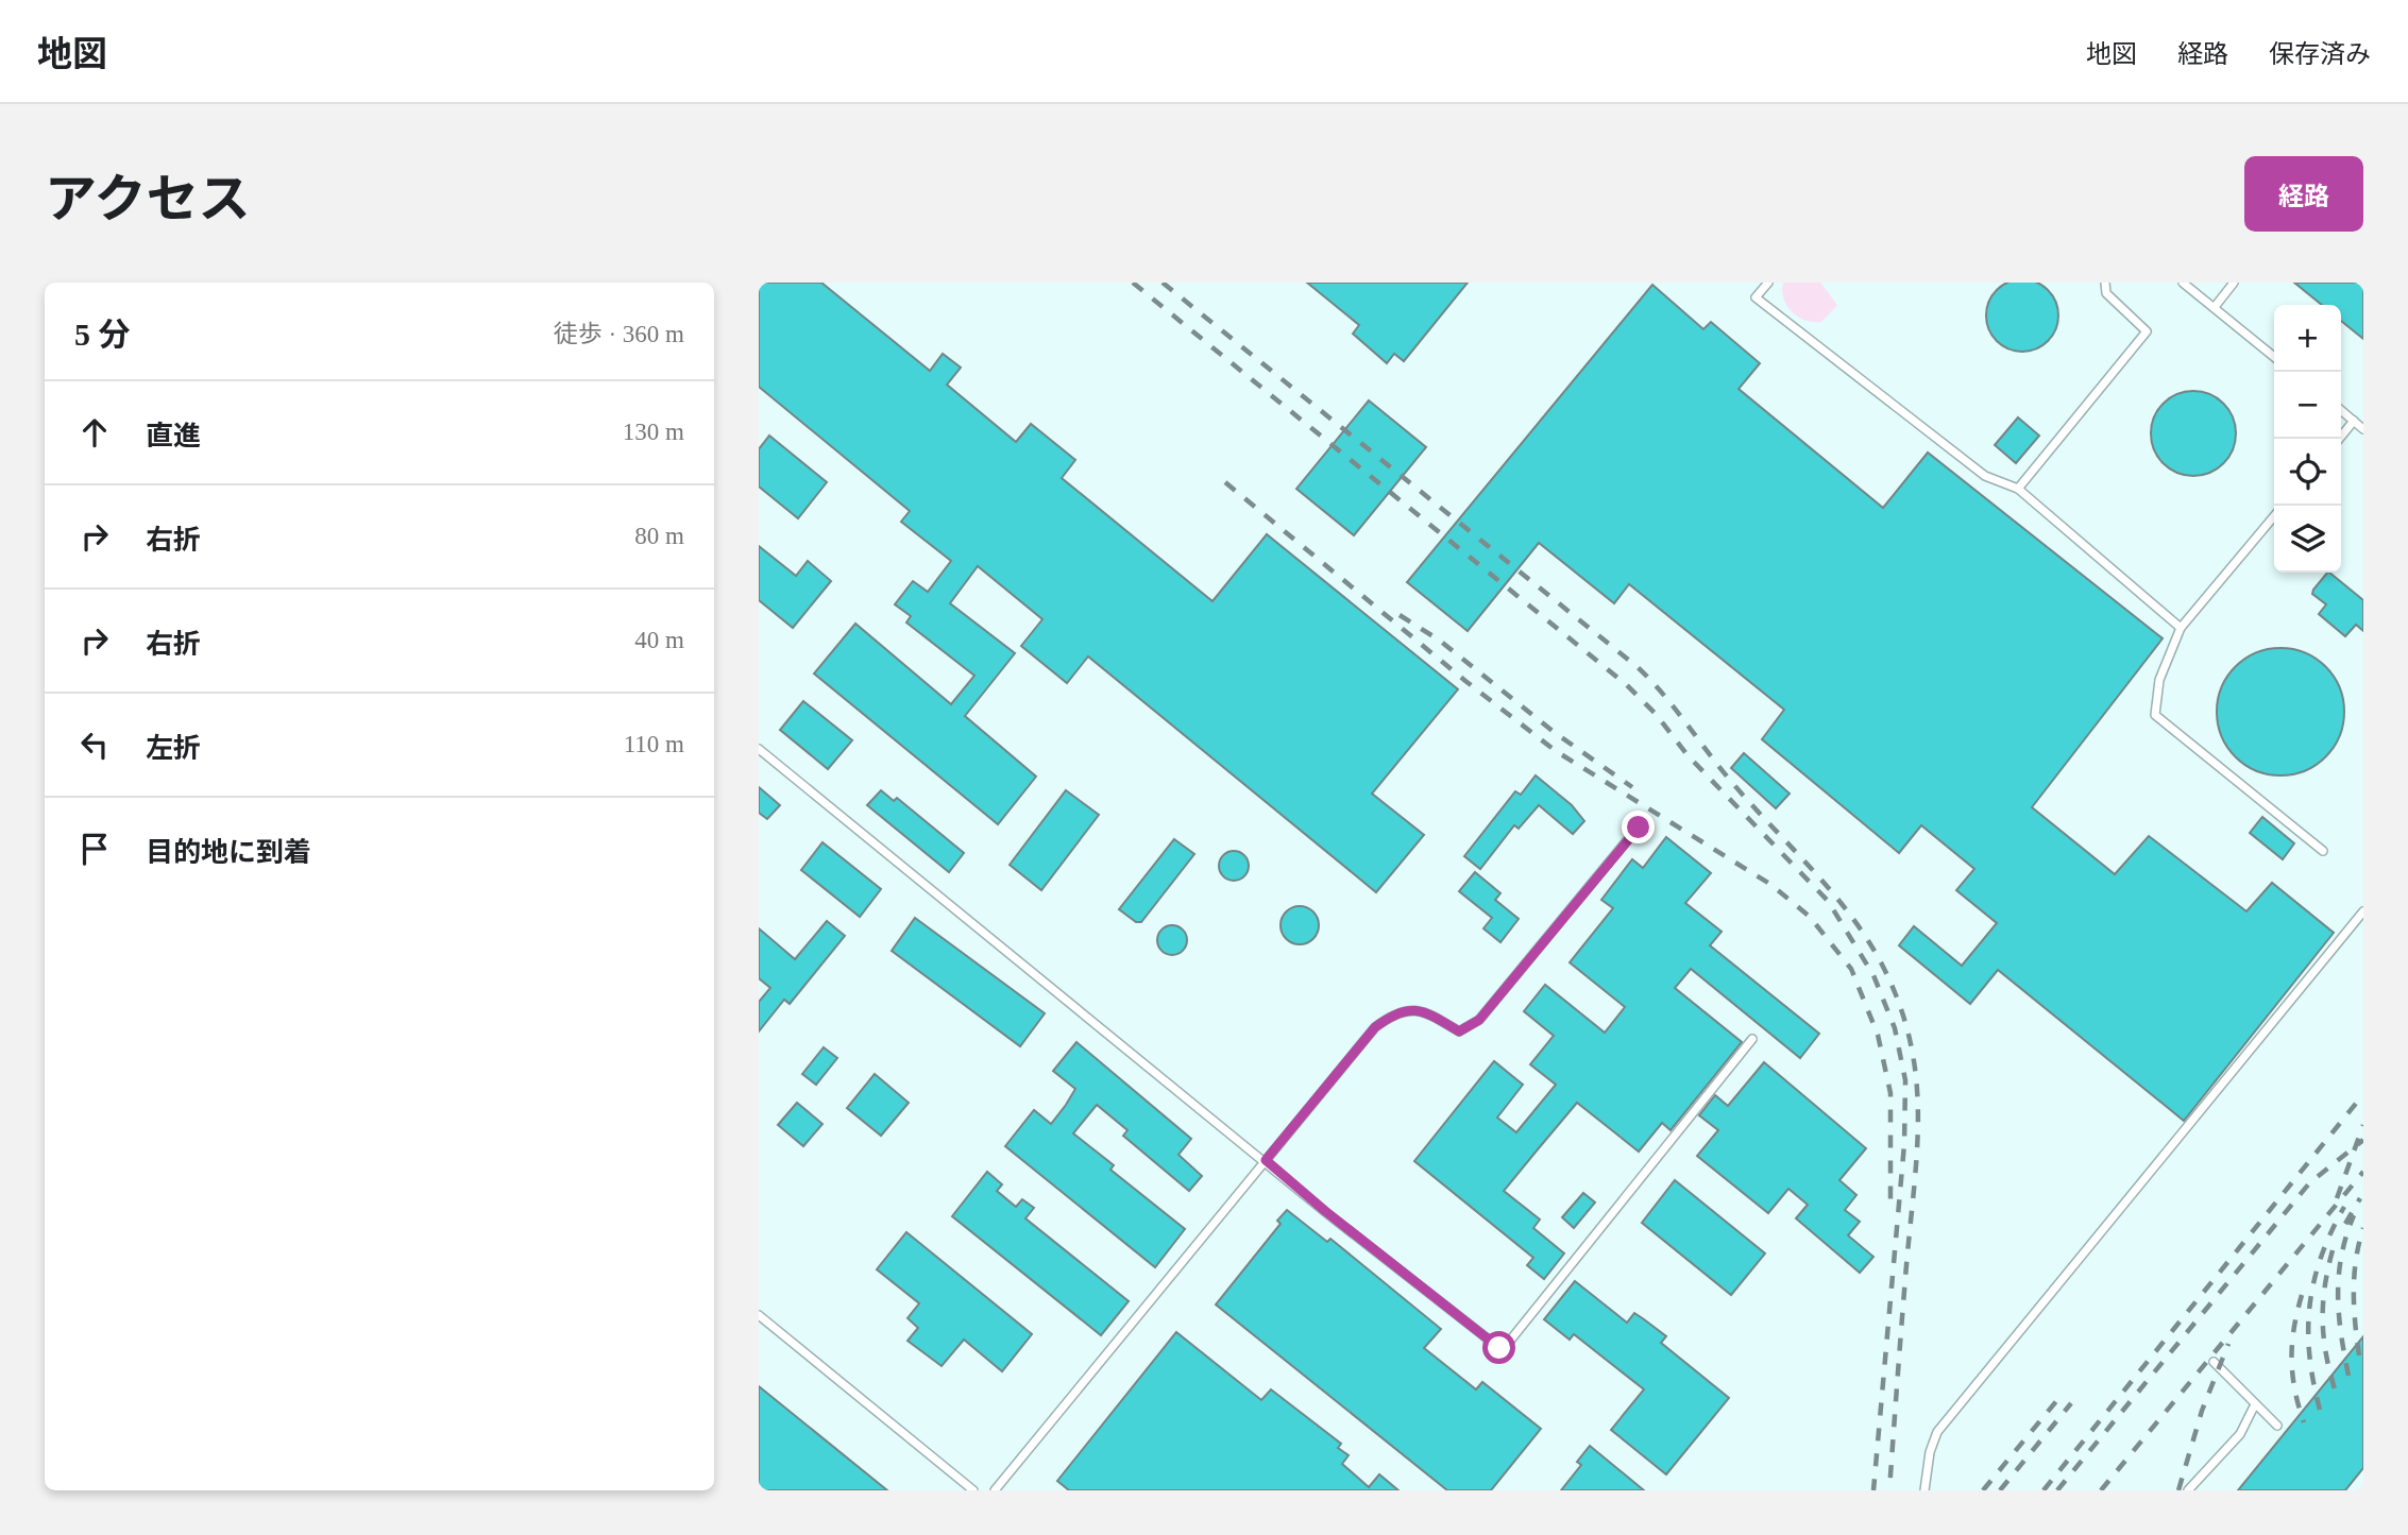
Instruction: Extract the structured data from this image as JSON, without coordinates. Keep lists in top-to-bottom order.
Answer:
{
  "page": {
    "header": "地図",
    "nav": ["地図", "経路", "保存済み"],
    "title": "アクセス",
    "buttons": "経路",
    "heading": ["5 分", "徒歩 · 360 m"],
    "map_buttons": ["+", "−"],
    "list": [
      ["直進", "130 m"],
      ["右折", "80 m"],
      ["右折", "40 m"],
      ["左折", "110 m"],
      "目的地に到着"
    ]
  }
}
